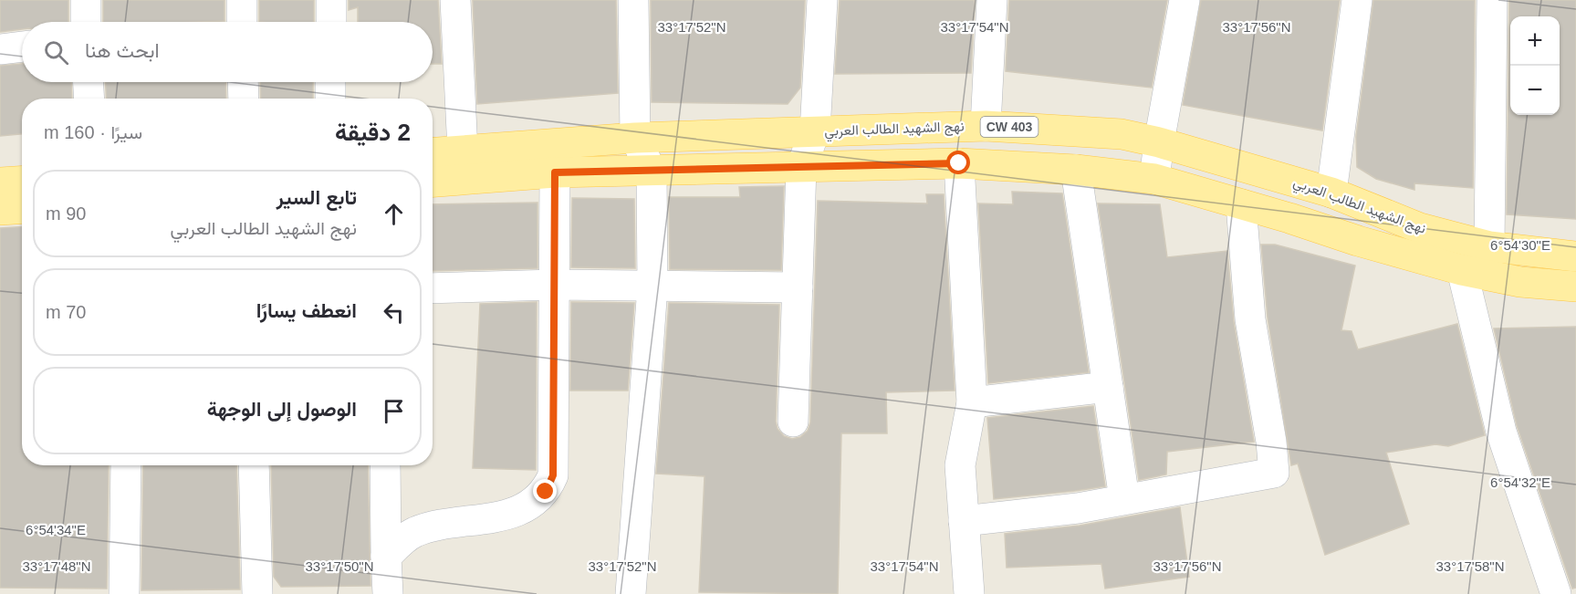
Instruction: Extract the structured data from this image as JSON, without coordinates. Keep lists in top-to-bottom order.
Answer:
{
  "streets": {
    "main road": ["CW 403", "نهج الشهيد الطالب العربي"]
  },
  "page": {
    "map_buttons": ["+", "−"],
    "search": "ابحث هنا",
    "heading": ["2 دقيقة", "سيرًا · 160 m"],
    "list": [
      ["تابع السير", "نهج الشهيد الطالب العربي", "90 m"],
      ["انعطف يسارًا", "70 m"],
      "الوصول إلى الوجهة"
    ]
  },
  "coordinates": [
    "33°17'52\"N",
    "33°17'54\"N",
    "33°17'56\"N",
    "6°54'30\"E",
    "6°54'32\"E",
    "6°54'34\"E",
    "33°17'48\"N",
    "33°17'50\"N",
    "33°17'58\"N"
  ]
}
